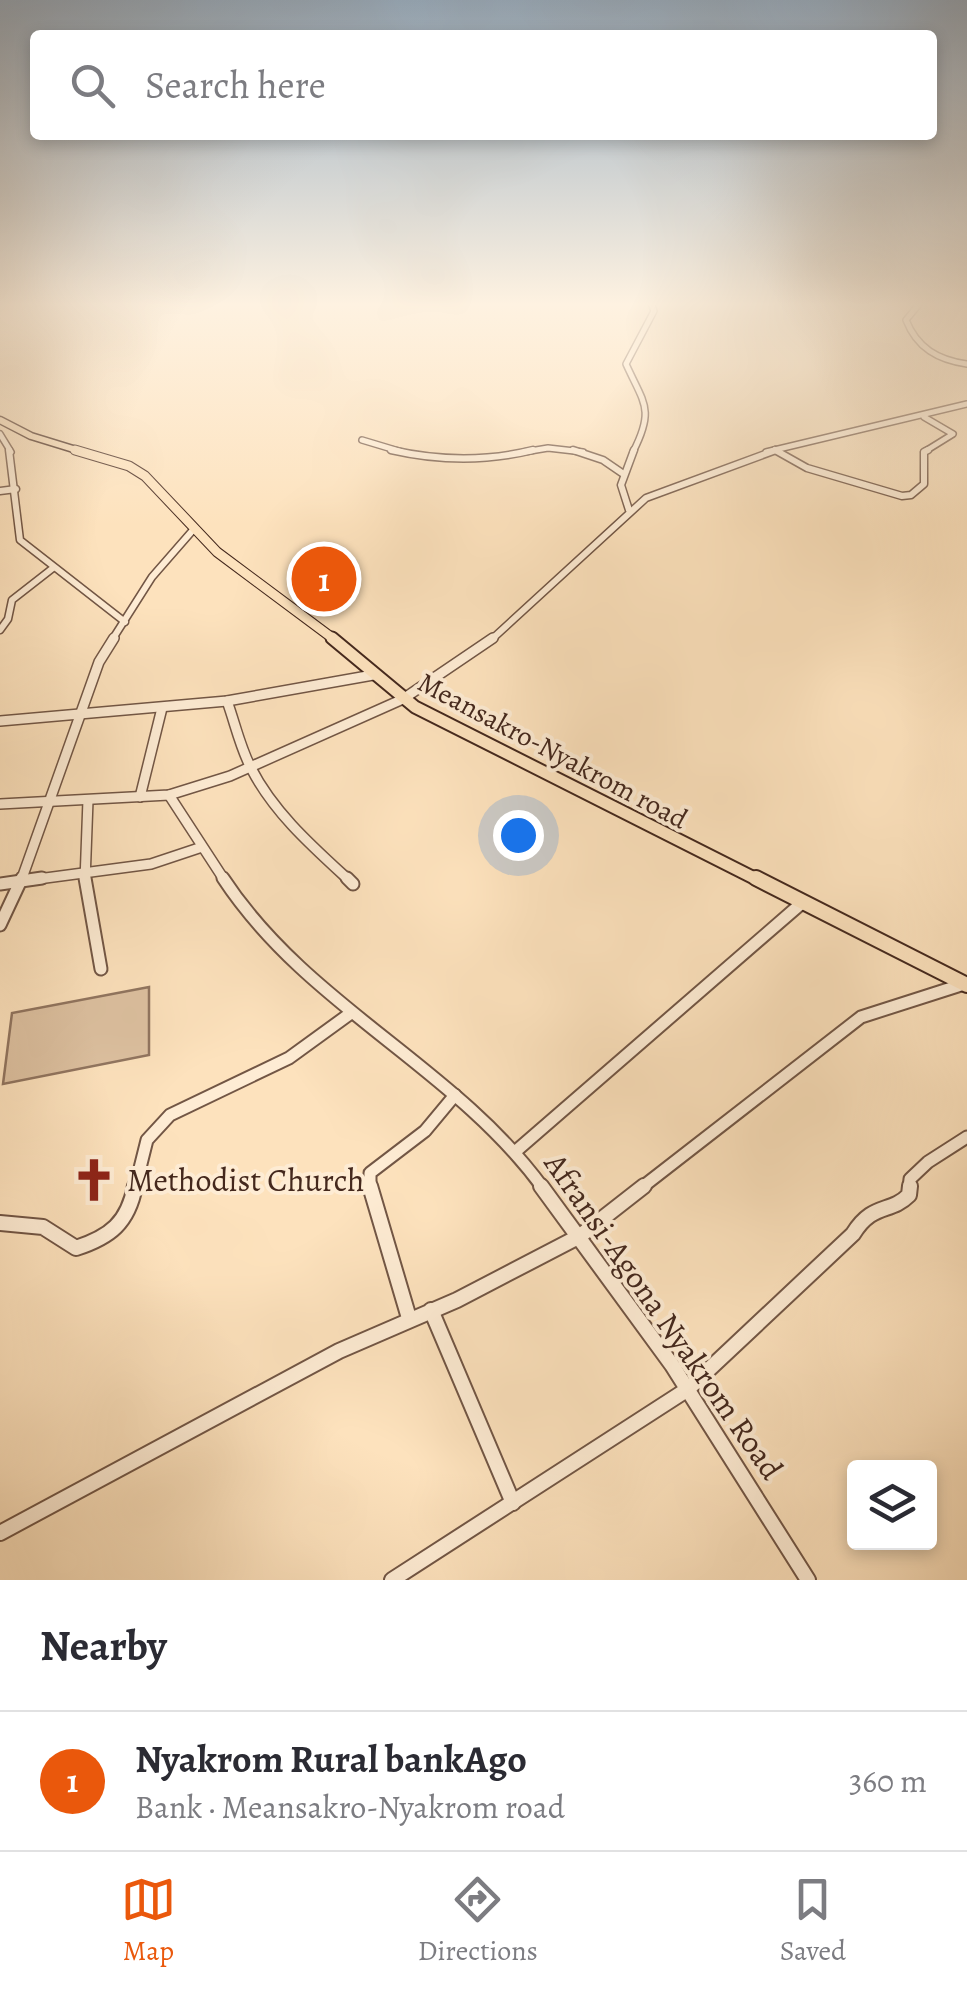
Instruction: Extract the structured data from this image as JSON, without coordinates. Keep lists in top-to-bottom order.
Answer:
{
  "streets": {
    "main road": ["Meansakro-Nyakrom road"],
    "street": ["Afransi-Agona Nyakrom Road"]
  },
  "places": {
    "church": ["Methodist Church"]
  },
  "page": {
    "search": "Search here",
    "pins": "1",
    "heading": "Nearby",
    "list": [
      {
        "mark": "1",
        "name": "Nyakrom Rural bankAgo",
        "note": "Bank · Meansakro-Nyakrom road",
        "value": "360 m"
      }
    ],
    "nav": ["Map", "Directions", "Saved"]
  }
}
